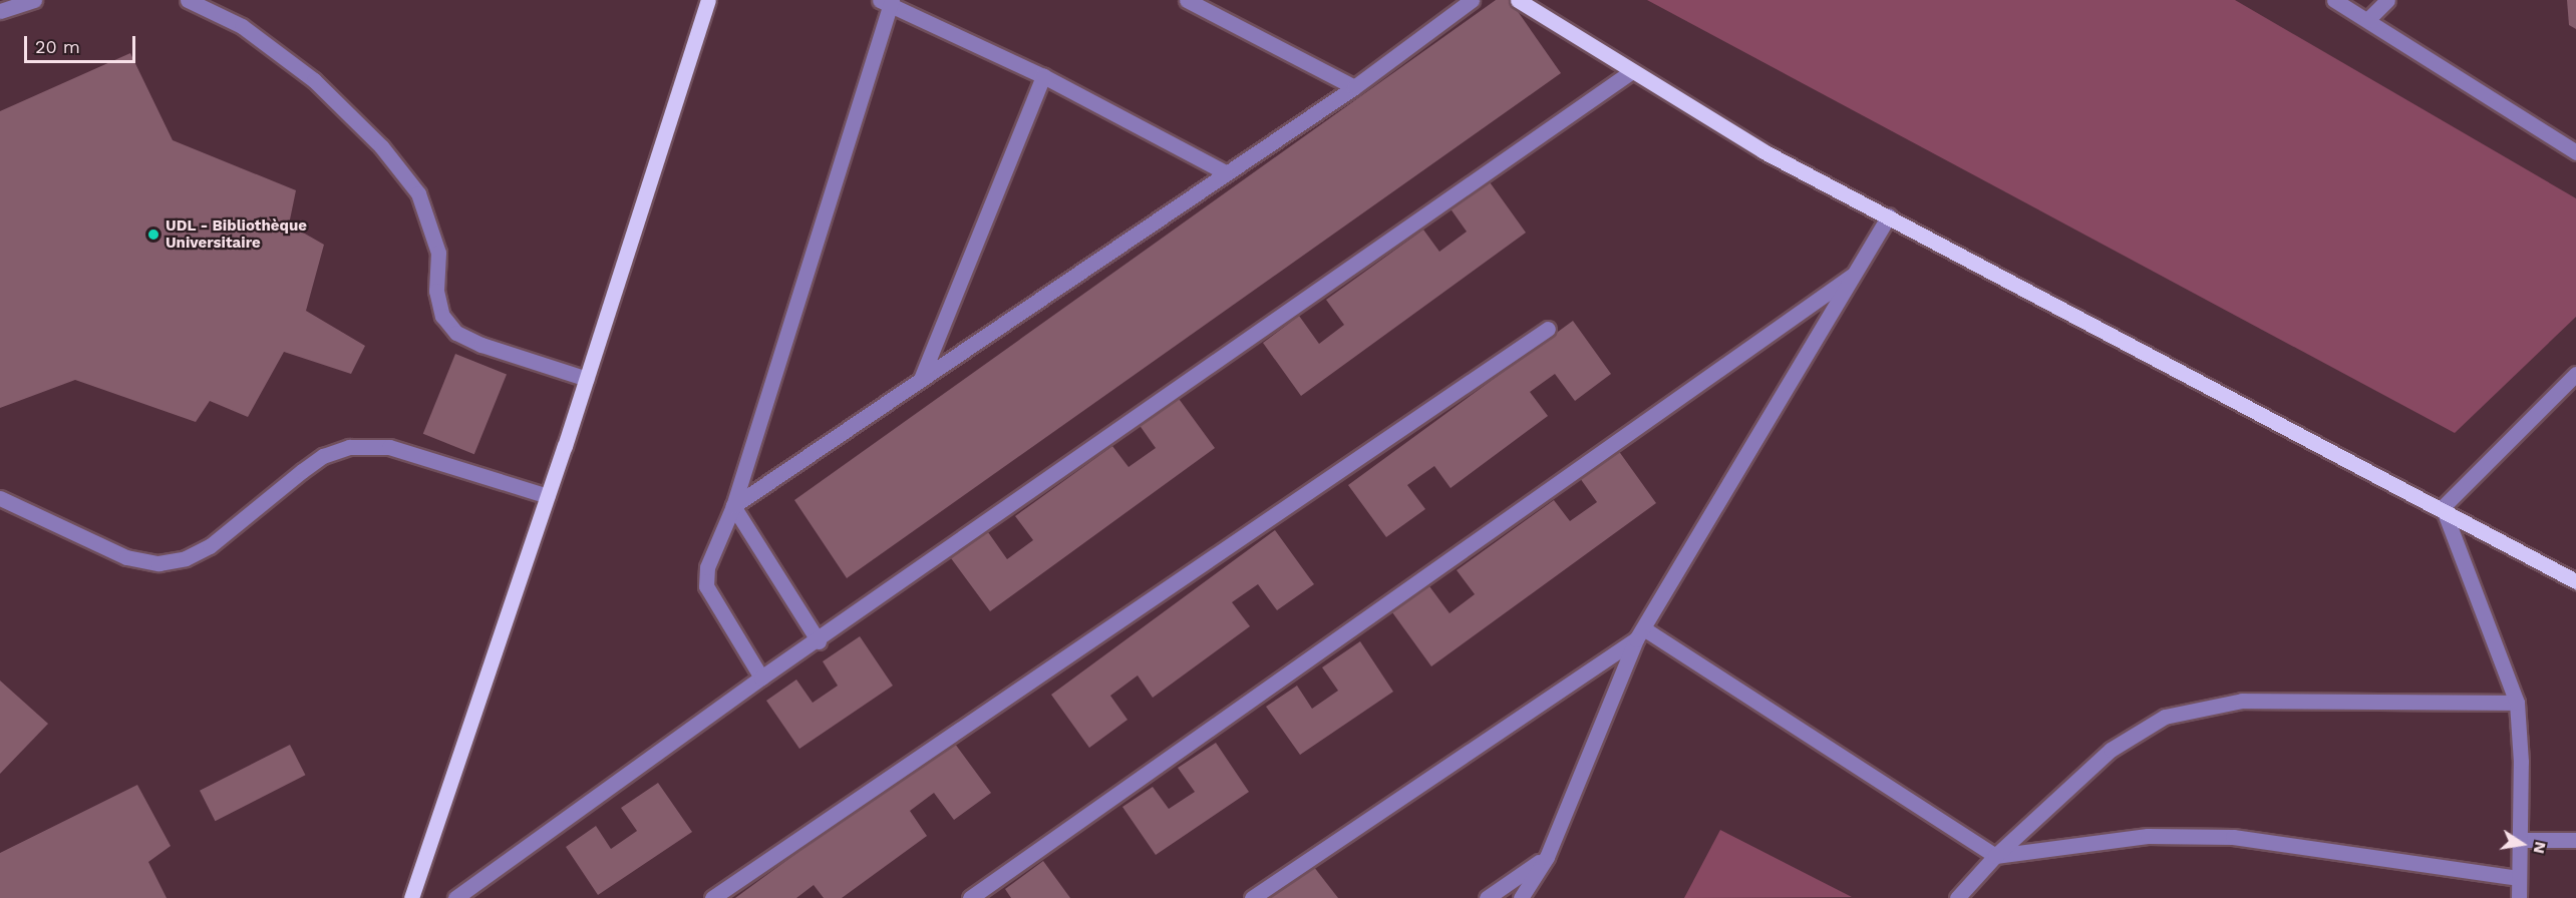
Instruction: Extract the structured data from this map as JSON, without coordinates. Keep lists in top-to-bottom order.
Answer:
{
  "places": ["UDL - Bibliothèque Universitaire"],
  "scale_bar": "20 m",
  "north": "right"
}
